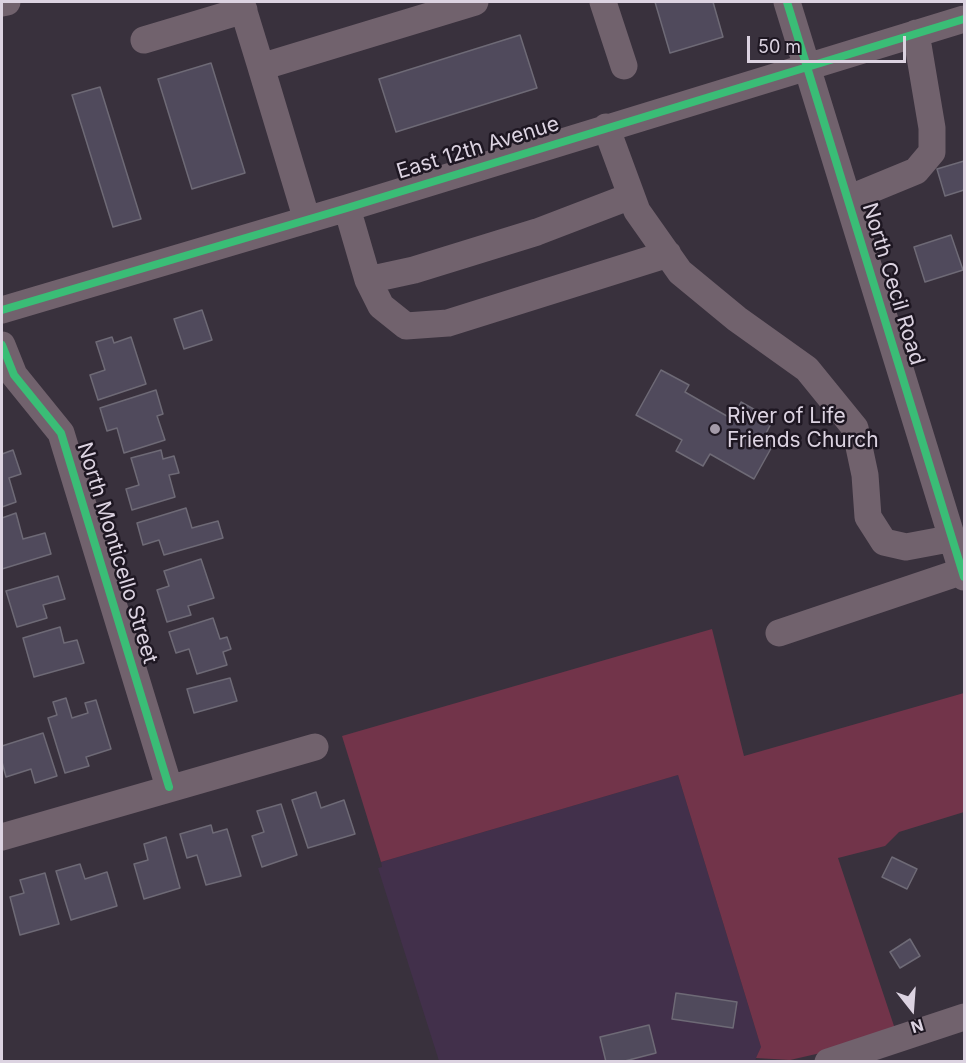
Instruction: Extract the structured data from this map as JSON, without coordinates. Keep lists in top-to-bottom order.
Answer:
{
  "streets": {
    "street": ["East 12th Avenue", "North Cecil Road", "North Monticello Street"]
  },
  "crossings": [
    ["East 12th Avenue", "North Cecil Road"]
  ],
  "places": ["River of Life Friends Church"],
  "scale_bar": "50 m",
  "north": "bottom"
}
